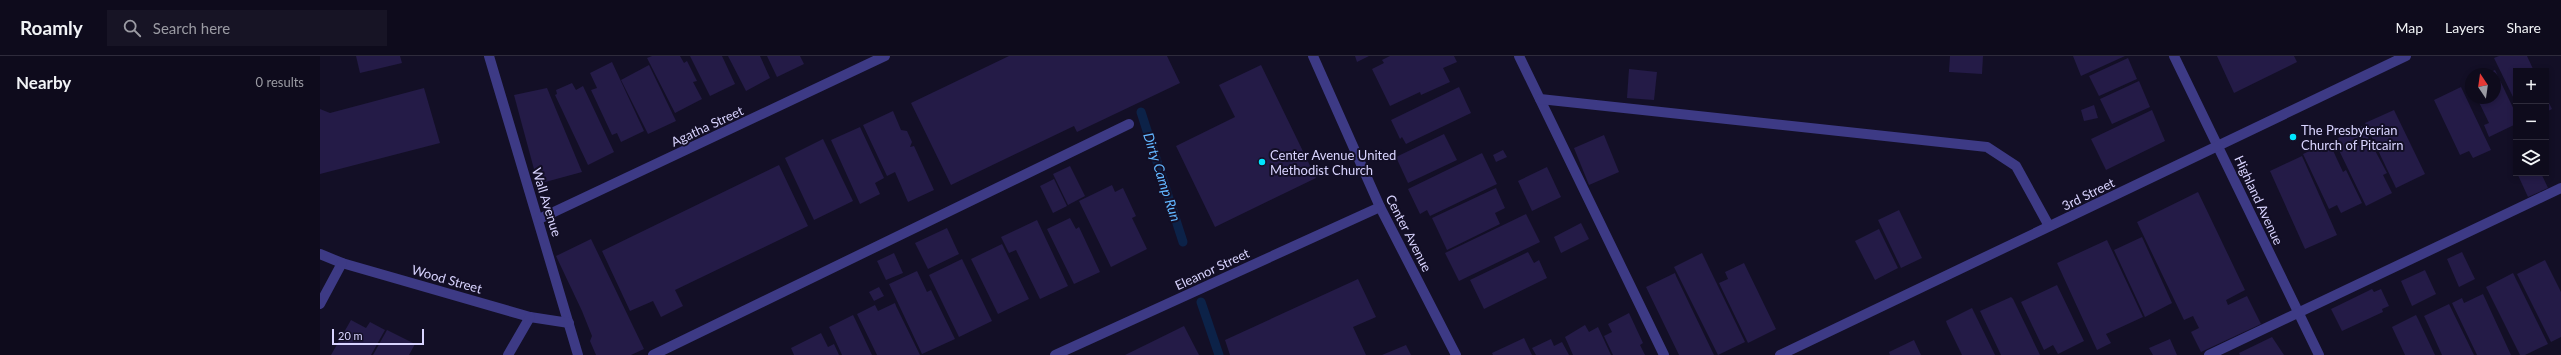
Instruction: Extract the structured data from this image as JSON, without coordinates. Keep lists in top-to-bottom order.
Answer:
{
  "streets": {
    "street": [
      "Agatha Street",
      "3rd Street",
      "Highland Avenue",
      "Wall Avenue",
      "Center Avenue",
      "Eleanor Street",
      "Wood Street"
    ]
  },
  "crossings": [
    ["Agatha Street", "Wall Avenue"],
    ["3rd Street", "Highland Avenue"],
    ["Wall Avenue", "Wood Street"],
    ["Center Avenue", "Eleanor Street"]
  ],
  "water": ["Dirty Camp Run"],
  "places": ["The Presbyterian Church of Pitcairn", "Center Avenue United Methodist Church"],
  "scale_bar": "20 m",
  "north": "top",
  "page": {
    "header": "Roamly",
    "search": "Search here",
    "nav": ["Map", "Layers", "Share"],
    "heading": ["Nearby", "0 results"],
    "map_buttons": ["+", "−"],
    "scale": "20 m"
  }
}
